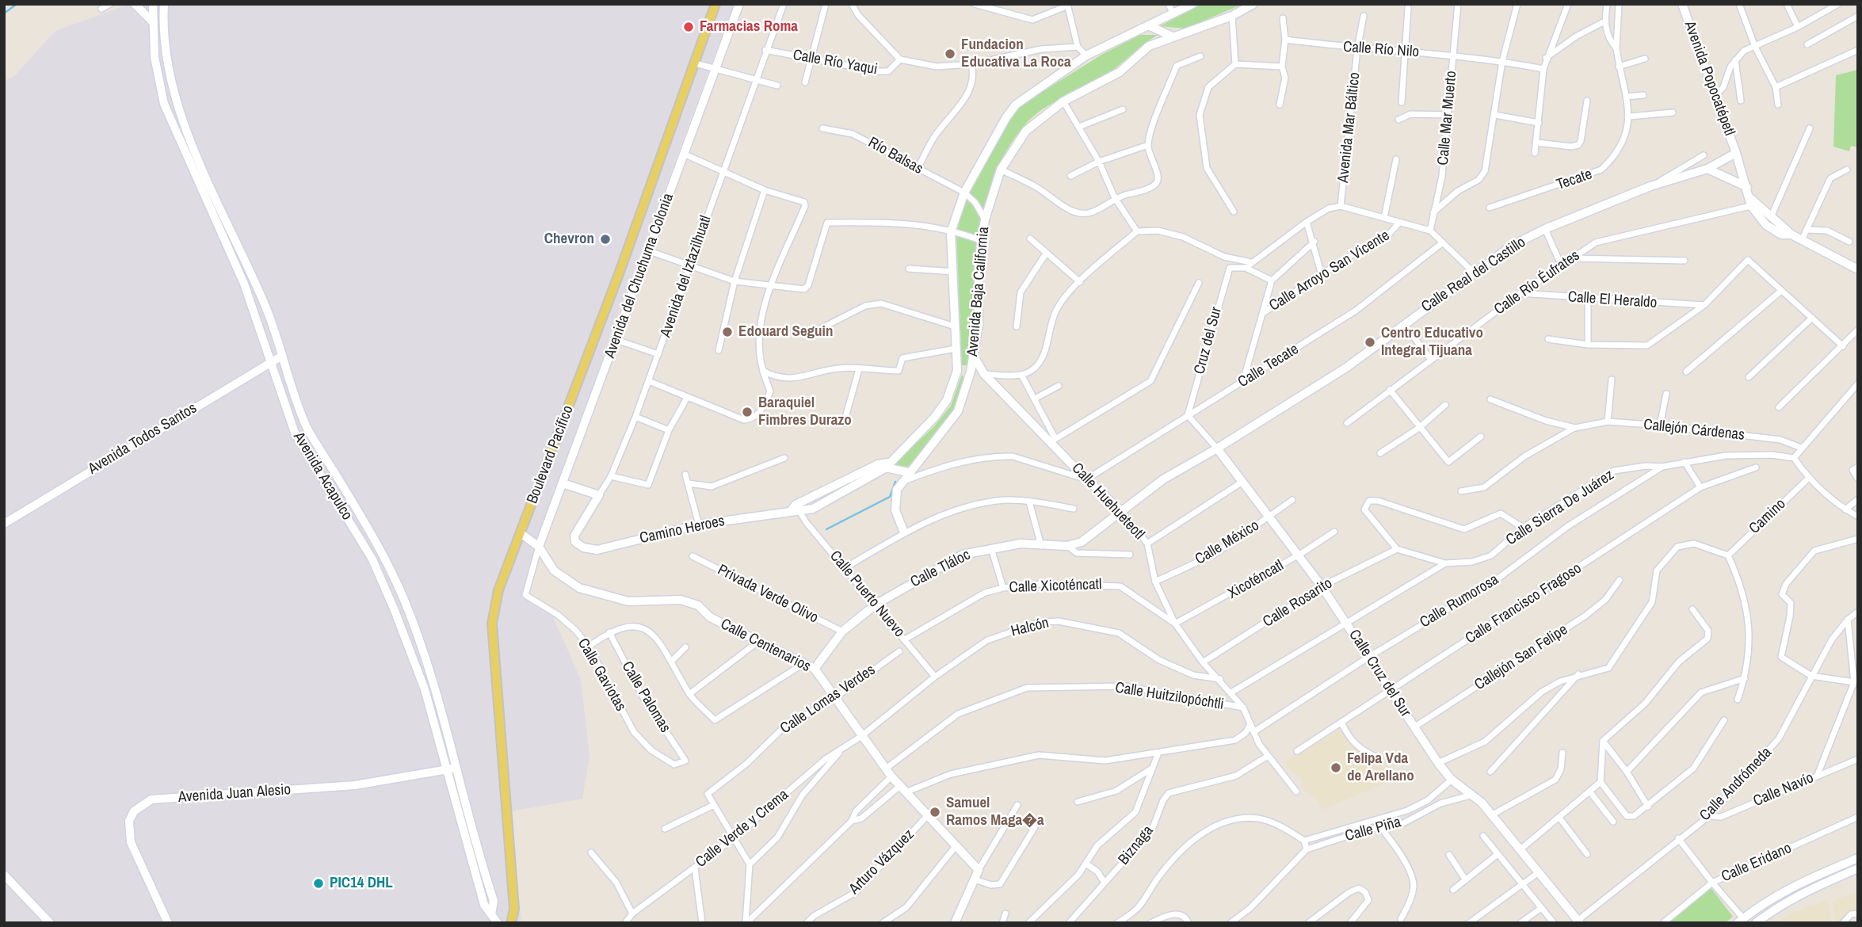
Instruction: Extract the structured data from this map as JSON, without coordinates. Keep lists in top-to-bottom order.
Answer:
{
  "streets": {
    "main road": ["Boulevard Pacífico"],
    "street": [
      "Calle Río Nilo",
      "Calle Río Yaqui",
      "Avenida Popocatépetl",
      "Calle Mar Muerto",
      "Avenida Mar Báltico",
      "Río Balsas",
      "Tecate",
      "Calle Arroyo San Vicente",
      "Calle Real del Castillo",
      "Avenida del Chuchuma Colonia",
      "Avenida del Iztazilhuatl",
      "Calle Río Éufrates",
      "Avenida Baja California",
      "Calle El Heraldo",
      "Cruz del Sur",
      "Calle Tecate",
      "Callejón Cárdenas",
      "Avenida Todos Santos",
      "Avenida Acapulco",
      "Calle Huehueteotl",
      "Calle Sierra De Juárez",
      "Camino",
      "Camino Heroes",
      "Calle México",
      "Calle Tláloc",
      "Xicoténcatl",
      "Calle Xicoténcatl",
      "Privada Verde Olivo",
      "Calle Puerto Nuevo",
      "Calle Rumorosa",
      "Calle Rosarito",
      "Calle Francisco Fragoso",
      "Halcón",
      "Calle Centenarios",
      "Callejón San Felipe",
      "Calle Cruz del Sur",
      "Calle Gaviotas",
      "Calle Huitzilopóchtli",
      "Calle Palomas",
      "Calle Lomas Verdes",
      "Calle Andrómeda",
      "Calle Navío",
      "Avenida Juan Alesio",
      "Calle Verde y Crema",
      "Calle Piña",
      "Biznaga",
      "Arturo Vázquez",
      "Calle Eridano"
    ]
  },
  "crossings": [
    ["Calle Río Nilo", "Calle Mar Muerto"],
    ["Calle Río Nilo", "Avenida Mar Báltico"],
    ["Calle Río Yaqui", "Avenida del Iztazilhuatl"],
    ["Avenida Popocatépetl", "Calle Real del Castillo"],
    ["Avenida Popocatépetl", "Calle Río Éufrates"],
    ["Río Balsas", "Avenida Baja California"],
    ["Calle Arroyo San Vicente", "Calle Tecate"],
    ["Calle Real del Castillo", "Calle Huehueteotl"],
    ["Calle Real del Castillo", "Calle Tláloc"],
    ["Calle Real del Castillo", "Calle Cruz del Sur"],
    ["Avenida del Chuchuma Colonia", "Calle Centenarios"],
    ["Avenida del Chuchuma Colonia", "Calle Gaviotas"],
    ["Avenida del Iztazilhuatl", "Camino Heroes"],
    ["Calle Río Éufrates", "Calle El Heraldo"],
    ["Avenida Baja California", "Calle Huehueteotl"],
    ["Avenida Baja California", "Camino Heroes"],
    ["Avenida Baja California", "Calle Puerto Nuevo"],
    ["Cruz del Sur", "Calle Tecate"],
    ["Cruz del Sur", "Calle Cruz del Sur"],
    ["Calle Tecate", "Calle Huehueteotl"],
    ["Calle Tecate", "Calle Cruz del Sur"],
    ["Avenida Todos Santos", "Avenida Acapulco"],
    ["Boulevard Pacífico", "Calle Centenarios"],
    ["Avenida Acapulco", "Avenida Juan Alesio"],
    ["Calle Huehueteotl", "Calle Sierra De Juárez"],
    ["Calle Huehueteotl", "Calle México"],
    ["Calle Huehueteotl", "Calle Tláloc"],
    ["Calle Huehueteotl", "Xicoténcatl"],
    ["Calle Huehueteotl", "Calle Xicoténcatl"],
    ["Calle Huehueteotl", "Calle Rumorosa"],
    ["Calle Huehueteotl", "Calle Rosarito"],
    ["Calle Huehueteotl", "Halcón"],
    ["Calle Huehueteotl", "Calle Huitzilopóchtli"],
    ["Calle Huehueteotl", "Biznaga"],
    ["Calle Sierra De Juárez", "Calle Rumorosa"],
    ["Calle Sierra De Juárez", "Calle Cruz del Sur"],
    ["Camino Heroes", "Calle Puerto Nuevo"],
    ["Calle México", "Calle Cruz del Sur"],
    ["Calle Tláloc", "Privada Verde Olivo"],
    ["Calle Tláloc", "Calle Puerto Nuevo"],
    ["Calle Tláloc", "Calle Centenarios"],
    ["Xicoténcatl", "Calle Xicoténcatl"],
    ["Xicoténcatl", "Calle Cruz del Sur"],
    ["Calle Xicoténcatl", "Calle Puerto Nuevo"],
    ["Calle Puerto Nuevo", "Halcón"],
    ["Calle Rumorosa", "Calle Cruz del Sur"],
    ["Calle Rosarito", "Calle Cruz del Sur"],
    ["Calle Francisco Fragoso", "Calle Cruz del Sur"],
    ["Halcón", "Calle Centenarios"],
    ["Halcón", "Calle Verde y Crema"],
    ["Calle Centenarios", "Calle Gaviotas"],
    ["Calle Centenarios", "Calle Huitzilopóchtli"],
    ["Calle Centenarios", "Calle Lomas Verdes"],
    ["Calle Centenarios", "Calle Verde y Crema"],
    ["Calle Centenarios", "Arturo Vázquez"],
    ["Callejón San Felipe", "Calle Cruz del Sur"],
    ["Calle Cruz del Sur", "Calle Andrómeda"],
    ["Calle Cruz del Sur", "Calle Piña"],
    ["Calle Gaviotas", "Calle Palomas"],
    ["Calle Andrómeda", "Calle Navío"]
  ],
  "places": [
    "Farmacias Roma",
    "Fundacion Educativa La Roca",
    "Chevron",
    "Edouard Seguin",
    "Centro Educativo Integral Tijuana",
    "Baraquiel Fimbres Durazo",
    "Felipa Vda de Arellano",
    "Samuel Ramos Maga�a",
    "PIC14 DHL"
  ]
}
